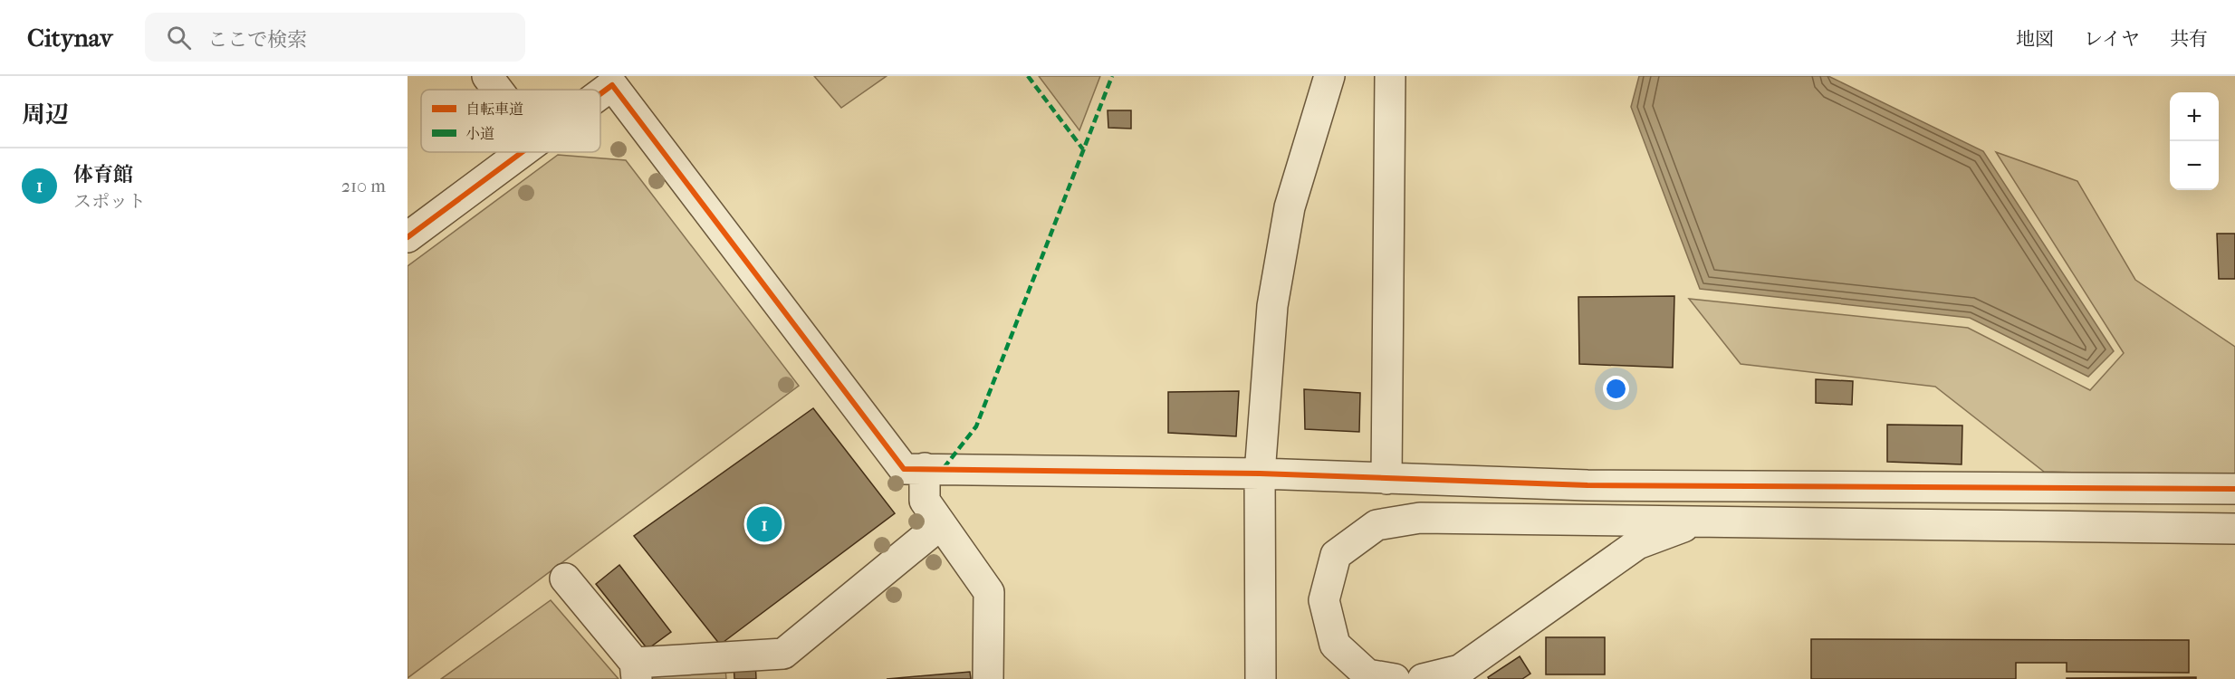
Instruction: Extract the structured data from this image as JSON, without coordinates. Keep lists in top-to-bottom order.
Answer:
{
  "legend": ["自転車道", "小道"],
  "page": {
    "header": "Citynav",
    "search": "ここで検索",
    "nav": ["地図", "レイヤ", "共有"],
    "heading": "周辺",
    "map_buttons": ["+", "−"],
    "list": [
      {
        "mark": "1",
        "name": "体育館",
        "note": "スポット",
        "value": "210 m"
      }
    ],
    "pins": "1"
  }
}
